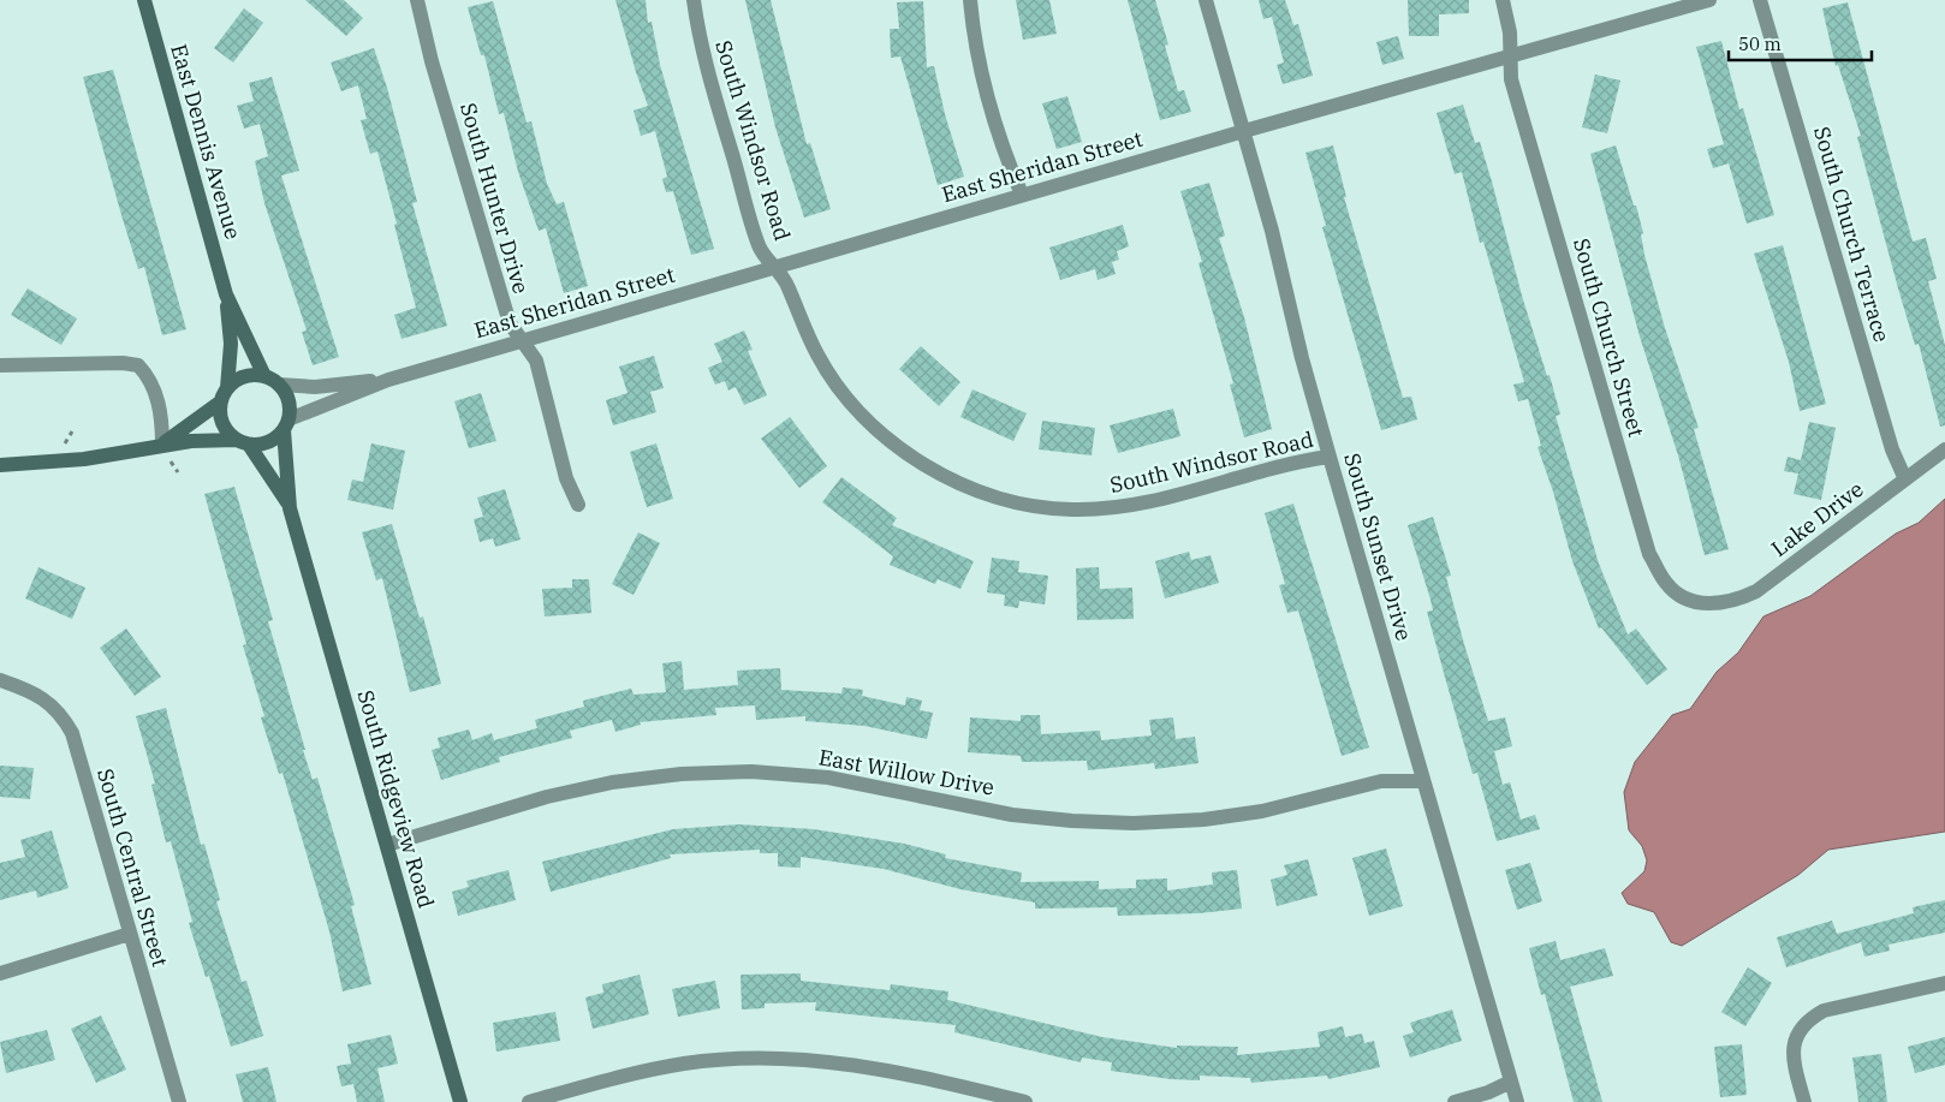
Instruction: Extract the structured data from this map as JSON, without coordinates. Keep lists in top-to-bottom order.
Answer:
{
  "streets": {
    "main road": ["East Dennis Avenue", "South Ridgeview Road"],
    "street": [
      "South Windsor Road",
      "East Sheridan Street",
      "South Hunter Drive",
      "South Church Terrace",
      "South Church Street",
      "Lake Drive",
      "South Sunset Drive",
      "East Willow Drive",
      "South Central Street"
    ]
  },
  "crossings": [
    ["South Windsor Road", "East Sheridan Street"],
    ["South Windsor Road", "South Sunset Drive"],
    ["East Dennis Avenue", "East Sheridan Street"],
    ["East Dennis Avenue", "South Ridgeview Road"],
    ["East Sheridan Street", "South Hunter Drive"],
    ["East Sheridan Street", "South Church Street"],
    ["East Sheridan Street", "South Sunset Drive"],
    ["East Sheridan Street", "South Ridgeview Road"],
    ["South Church Terrace", "Lake Drive"],
    ["South Church Street", "Lake Drive"],
    ["South Sunset Drive", "East Willow Drive"],
    ["East Willow Drive", "South Ridgeview Road"]
  ],
  "scale_bar": "50 m"
}
